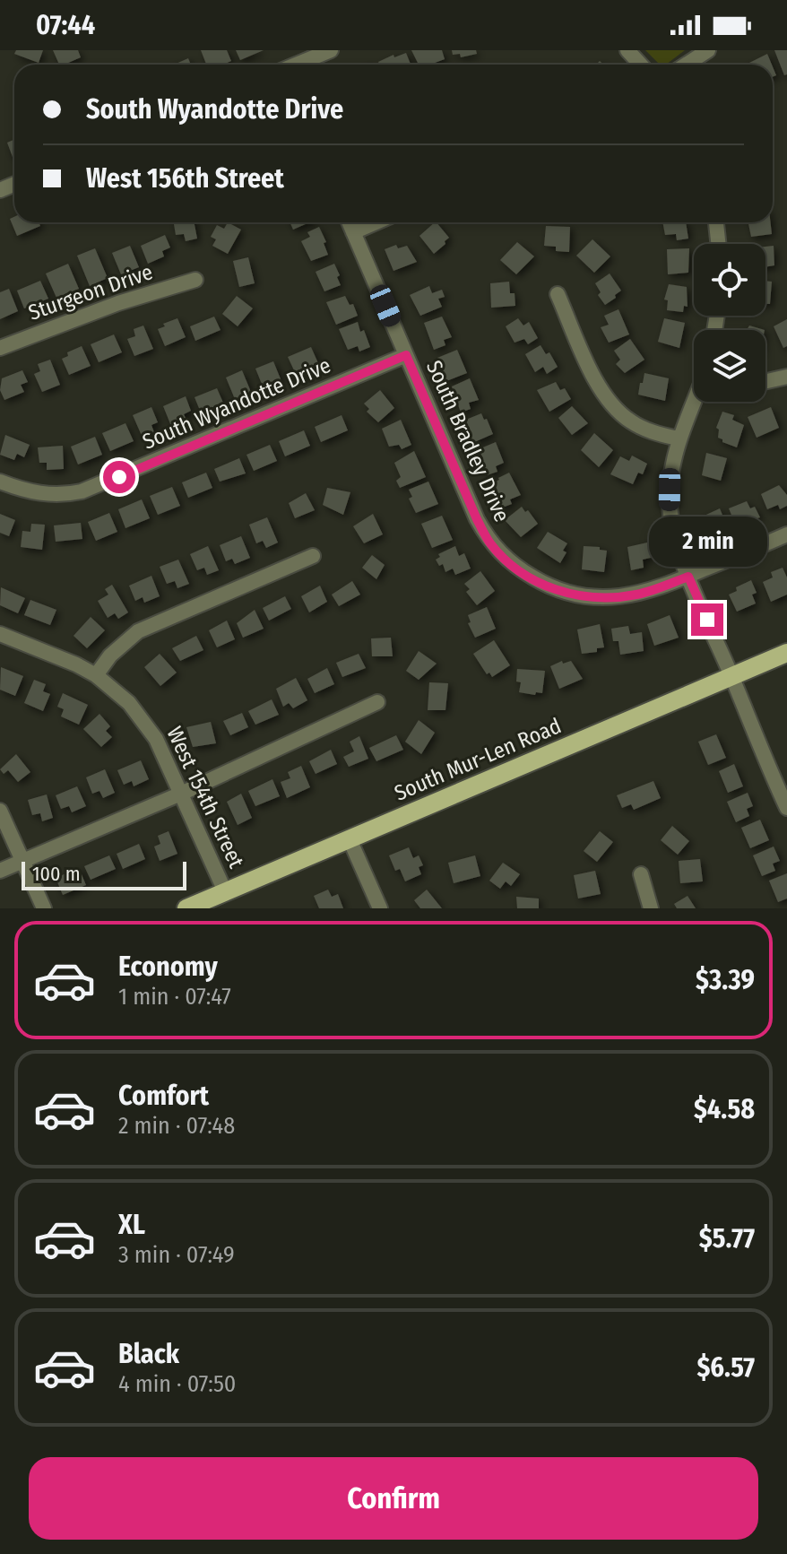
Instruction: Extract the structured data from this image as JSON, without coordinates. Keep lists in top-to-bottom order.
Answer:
{
  "streets": {
    "main road": ["South Mur-Len Road"],
    "street": [
      "Sturgeon Drive",
      "South Wyandotte Drive",
      "South Bradley Drive",
      "West 154th Street"
    ]
  },
  "crossings": [
    ["South Wyandotte Drive", "South Bradley Drive"],
    ["South Mur-Len Road", "West 154th Street"]
  ],
  "scale_bar": "100 m",
  "page": {
    "status": "07:44",
    "banner": ["South Wyandotte Drive", "West 156th Street"],
    "bubble": "2 min",
    "scale": "100 m",
    "list": [
      {
        "name": "Economy",
        "note": "1 min · 07:47",
        "value": "$3.39"
      },
      {
        "name": "Comfort",
        "note": "2 min · 07:48",
        "value": "$4.58"
      },
      {
        "name": "XL",
        "note": "3 min · 07:49",
        "value": "$5.77"
      },
      {
        "name": "Black",
        "note": "4 min · 07:50",
        "value": "$6.57"
      }
    ],
    "buttons": "Confirm"
  }
}
